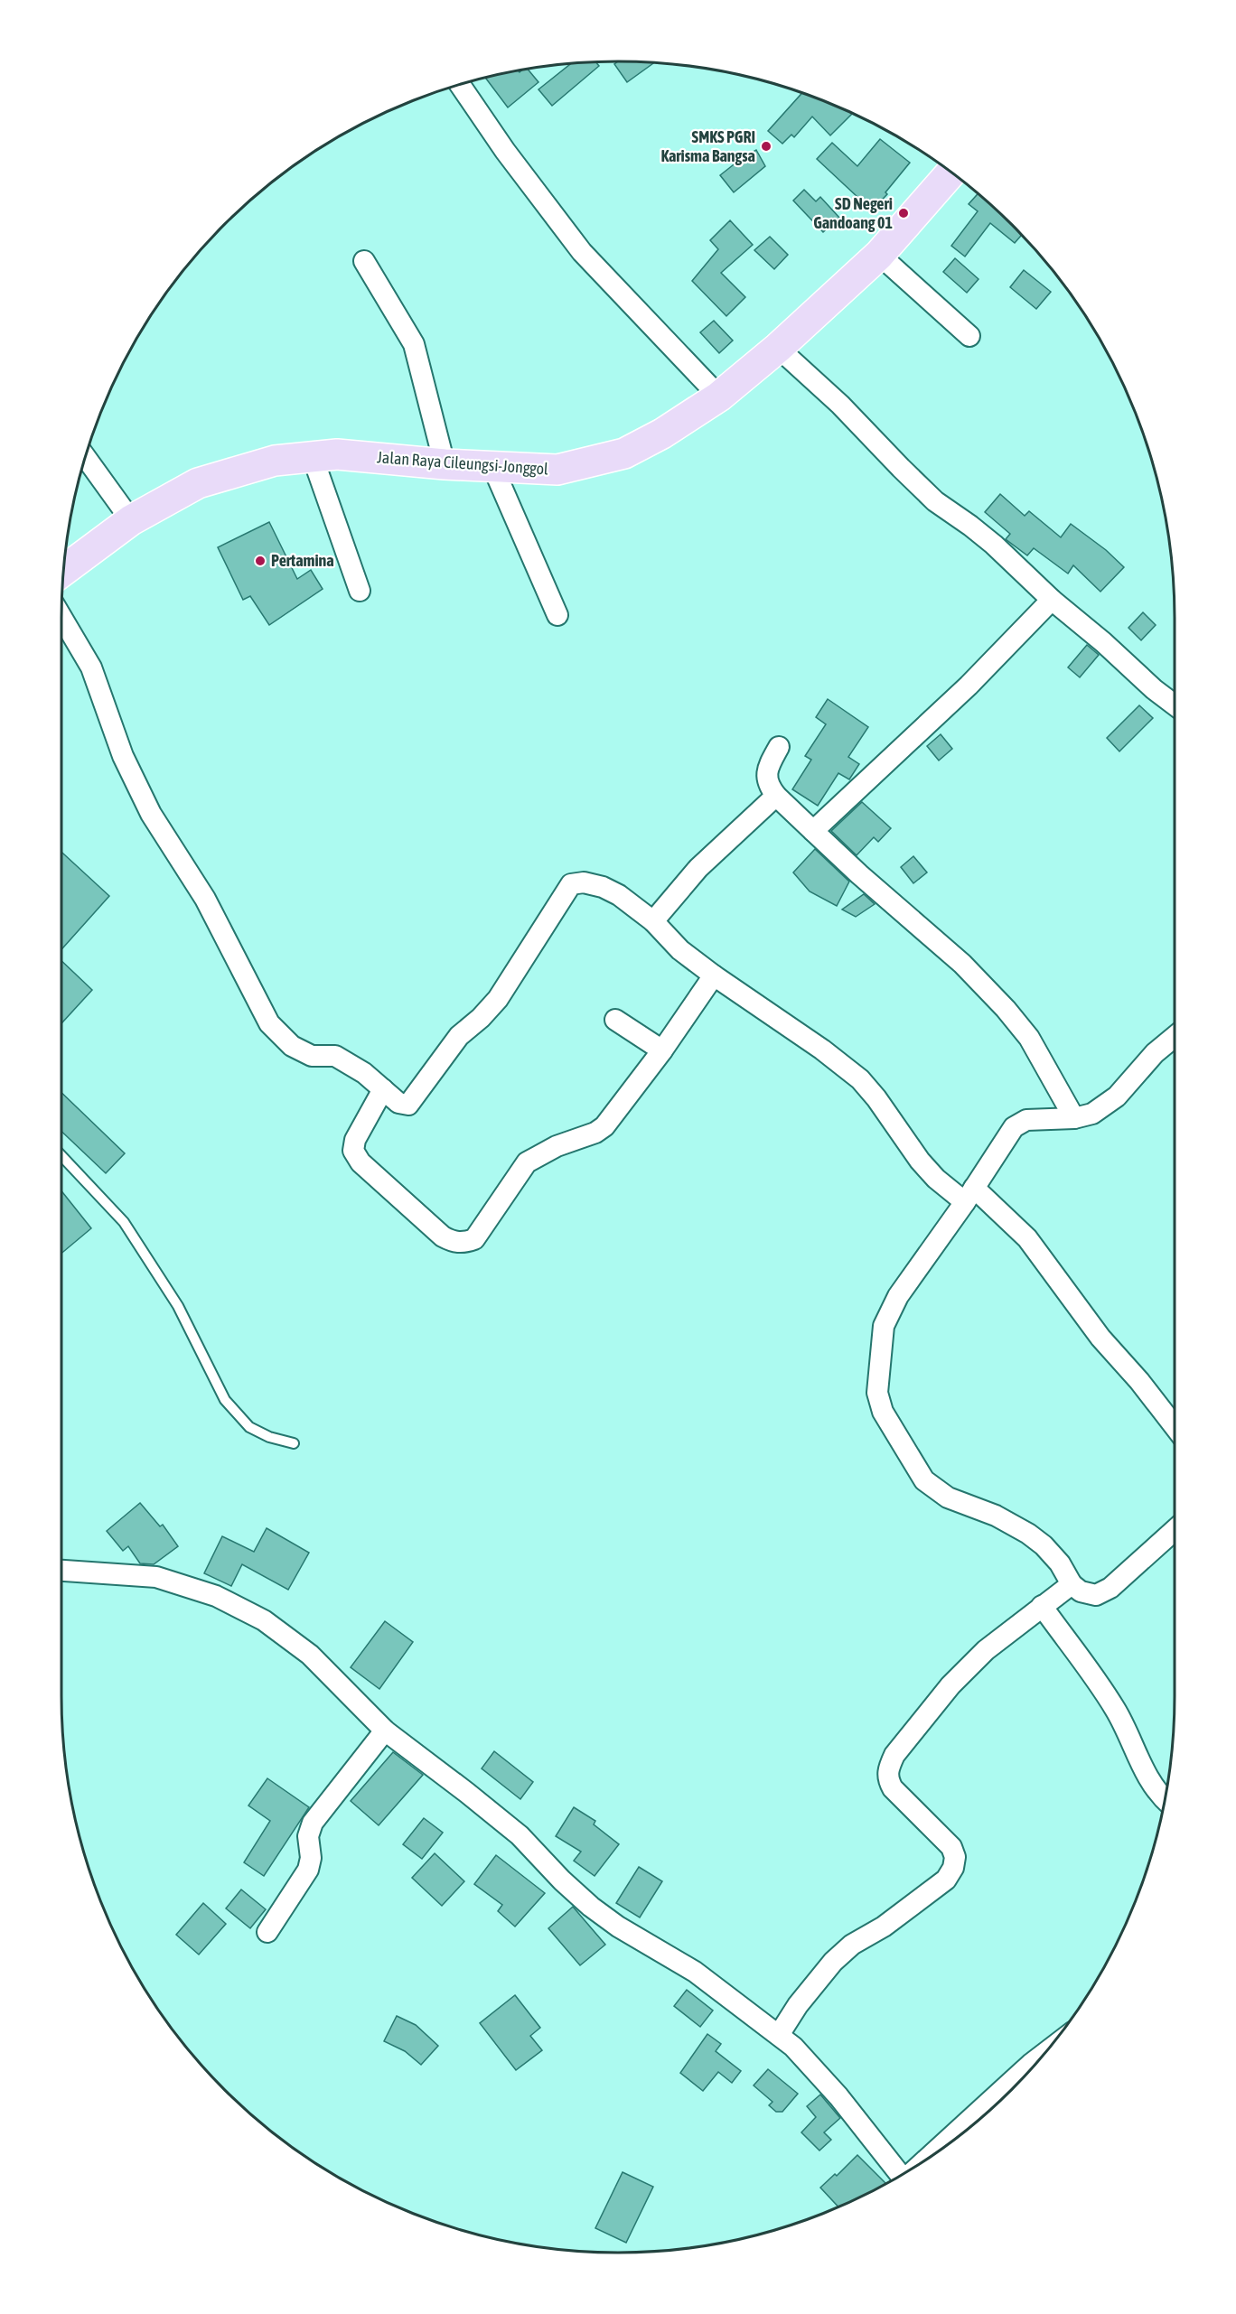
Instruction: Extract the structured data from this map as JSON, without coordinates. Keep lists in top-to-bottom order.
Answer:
{
  "streets": {
    "main road": ["Jalan Raya Cileungsi-Jonggol"]
  },
  "places": ["SMKS PGRI Karisma Bangsa", "SD Negeri Gandoang 01", "Pertamina"]
}
